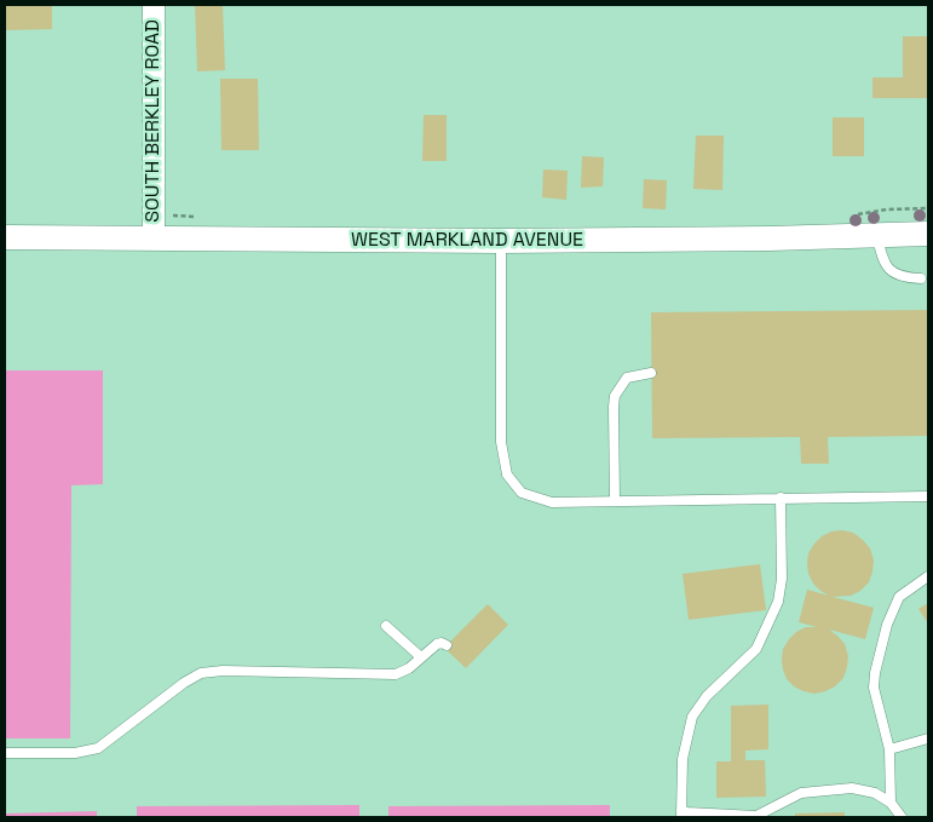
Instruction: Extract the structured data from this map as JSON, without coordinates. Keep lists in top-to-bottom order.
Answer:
{
  "streets": {
    "main road": ["WEST MARKLAND AVENUE"],
    "street": ["SOUTH BERKLEY ROAD"]
  },
  "crossings": [
    ["SOUTH BERKLEY ROAD", "WEST MARKLAND AVENUE"]
  ]
}
